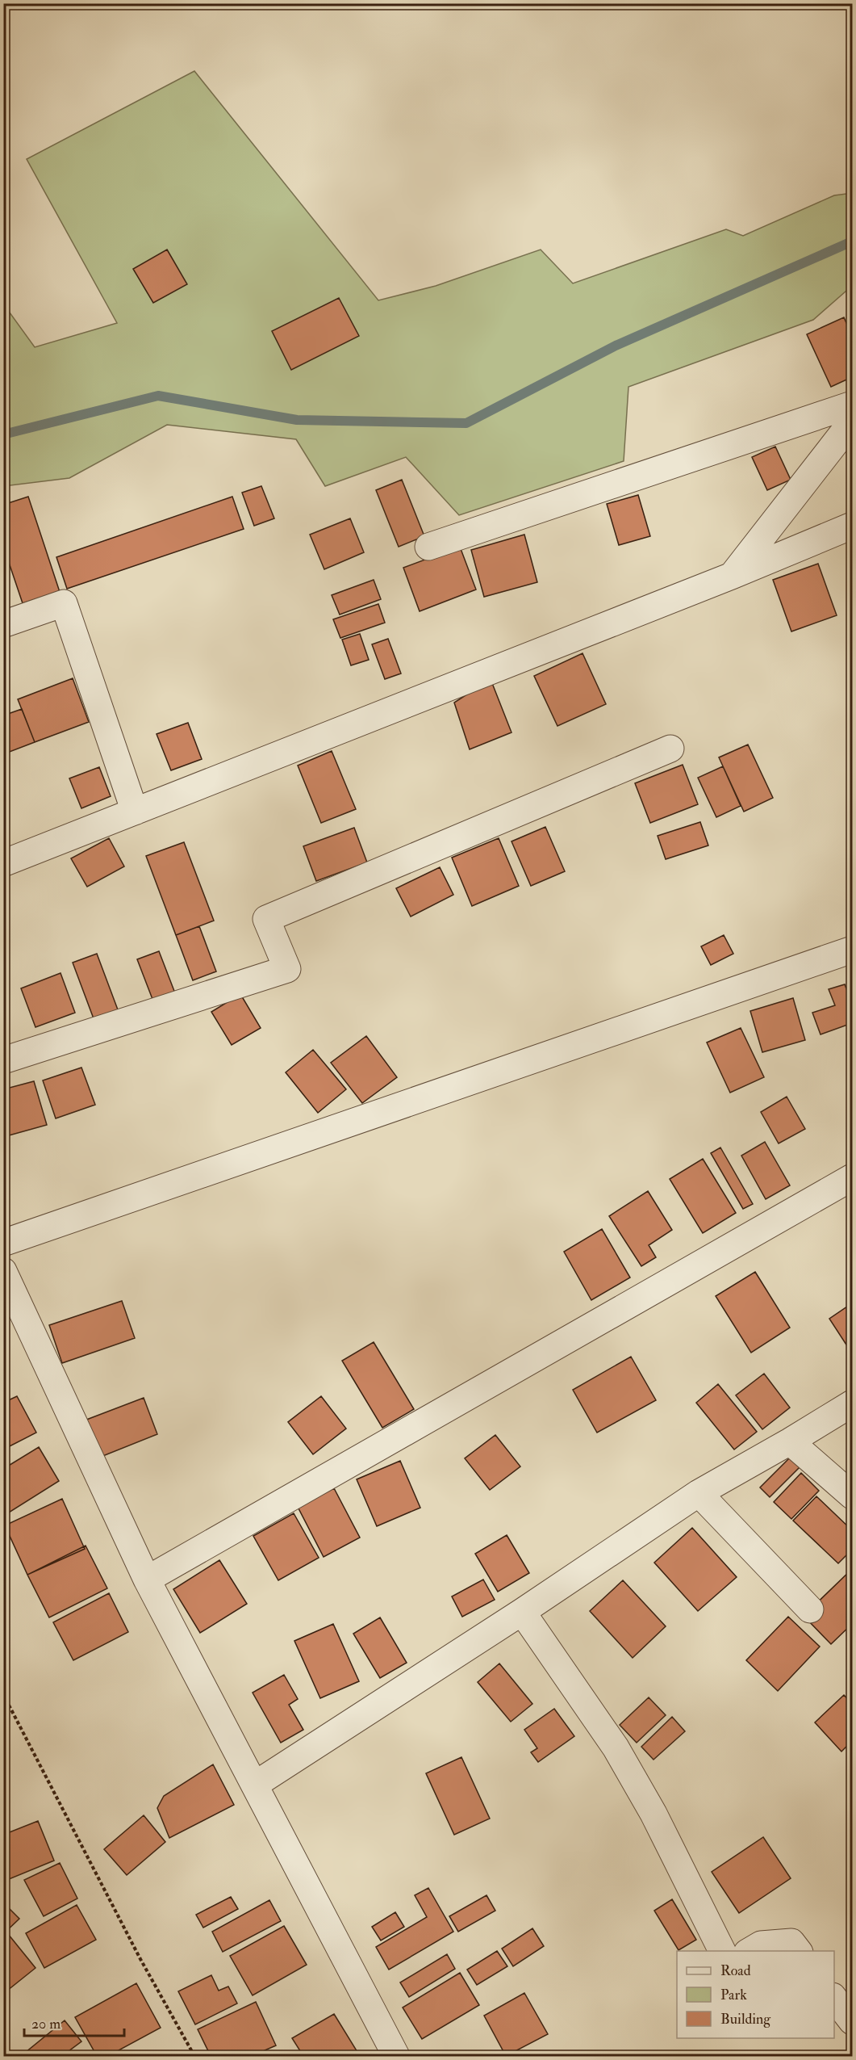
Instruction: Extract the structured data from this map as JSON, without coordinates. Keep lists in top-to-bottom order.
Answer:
{
  "legend": ["Road", "Park", "Building"],
  "scale_bar": "20 m"
}
